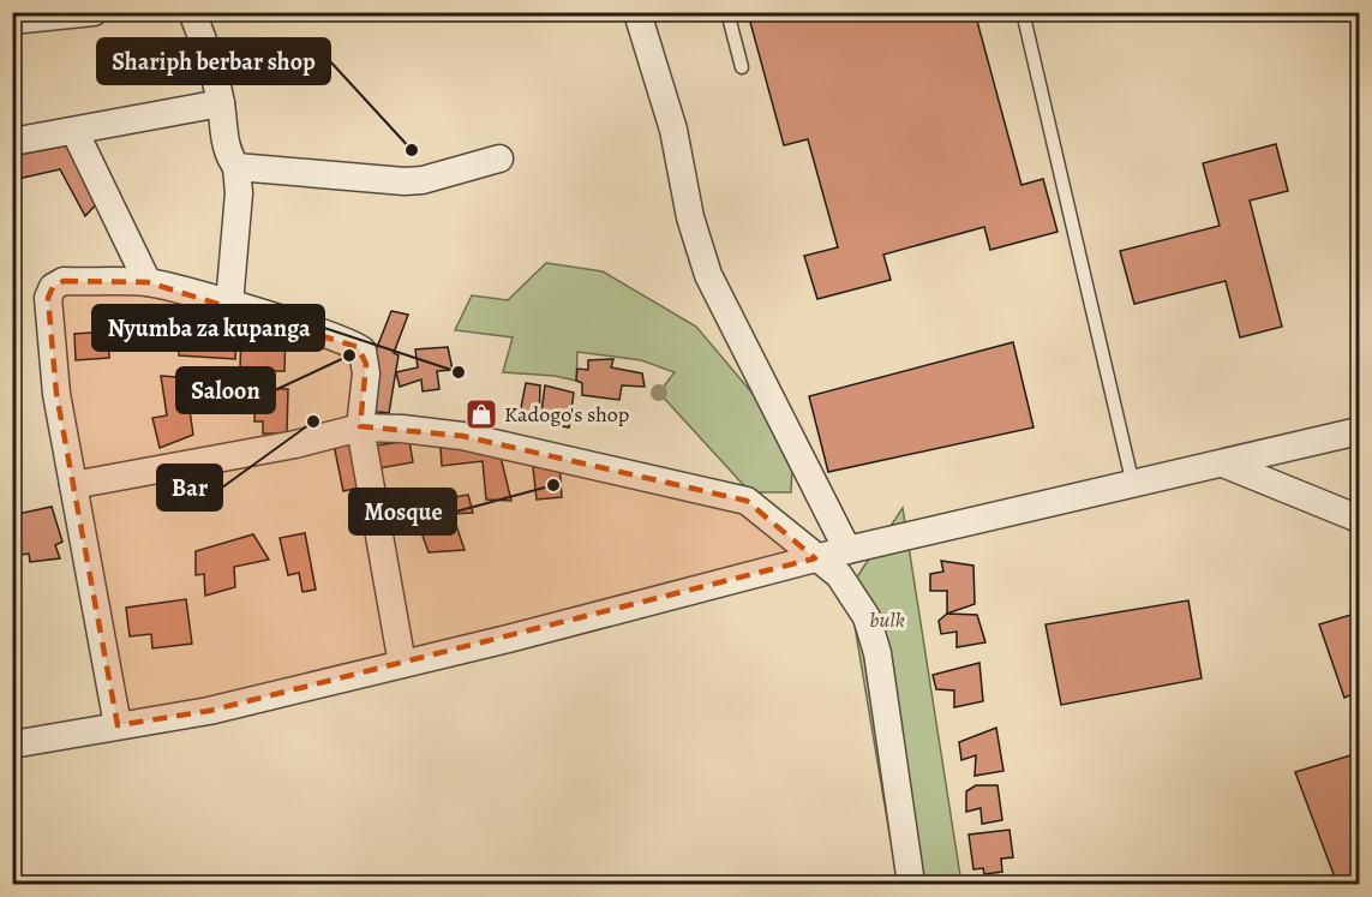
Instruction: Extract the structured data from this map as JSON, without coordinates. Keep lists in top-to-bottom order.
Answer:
{
  "parks": ["bulk"],
  "places": {
    "other": [
      "Shariph berbar shop",
      "Saloon",
      "Nyumba za kupanga",
      "Bar",
      "Mosque"
    ],
    "shop": ["Kadogo's shop"]
  }
}
